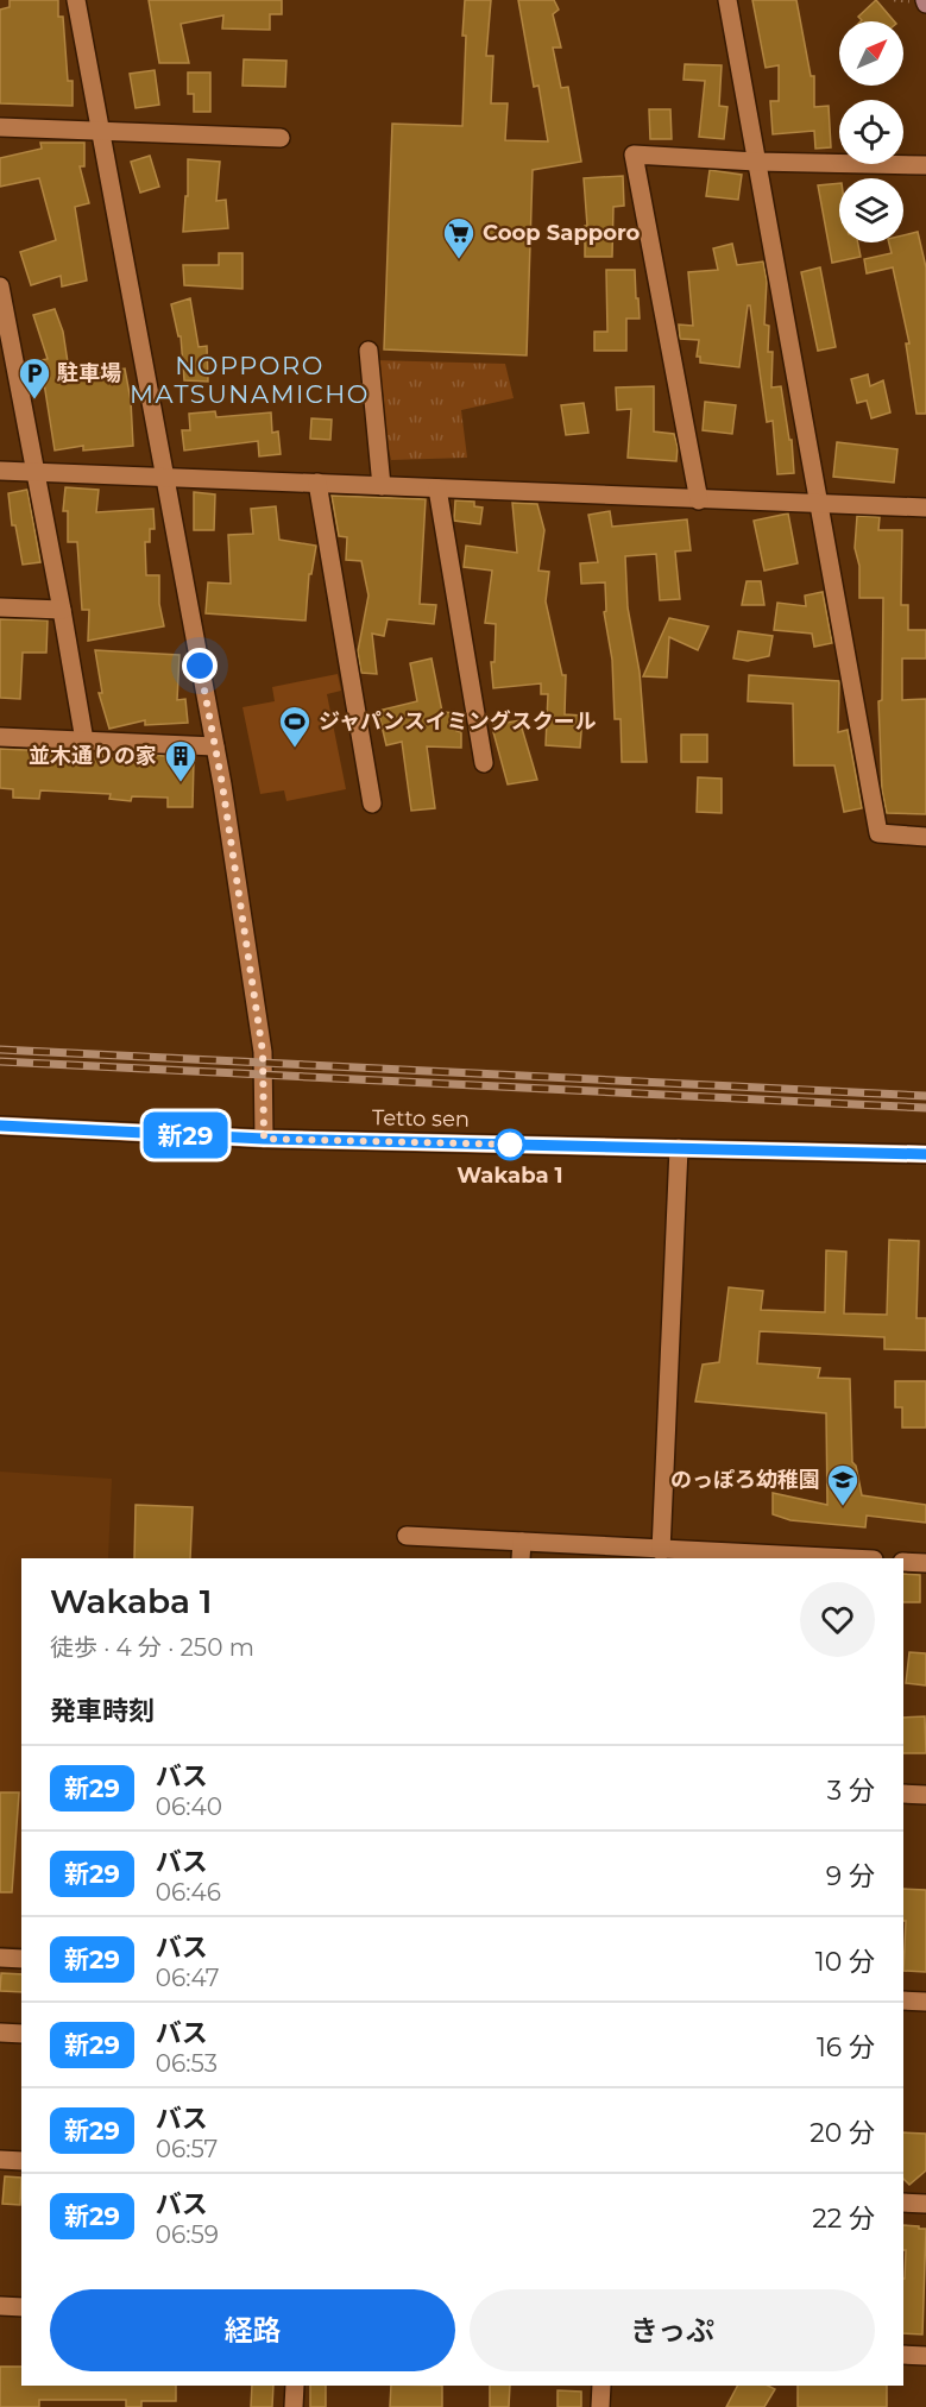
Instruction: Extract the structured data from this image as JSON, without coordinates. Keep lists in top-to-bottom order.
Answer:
{
  "streets": {
    "street": ["Tetto sen"]
  },
  "districts": ["NOPPORO MATSUNAMICHO"],
  "places": {
    "supermarket": ["Coop Sapporo"],
    "parking": ["駐車場"],
    "sports": ["ジャパンスイミングスクール"],
    "building": ["並木通りの家"],
    "other": ["Wakaba 1"],
    "school or university": ["のっぽろ幼稚園"]
  },
  "lines": ["bus line 新29"],
  "north": "top right",
  "page": {
    "on_map": "新29",
    "heading": [
      ["Wakaba 1", "徒歩 · 4 分 · 250 m"],
      "発車時刻"
    ],
    "list": [
      {
        "mark": "新29",
        "name": "バス",
        "note": "06:40",
        "value": "3 分"
      },
      {
        "mark": "新29",
        "name": "バス",
        "note": "06:46",
        "value": "9 分"
      },
      {
        "mark": "新29",
        "name": "バス",
        "note": "06:47",
        "value": "10 分"
      },
      {
        "mark": "新29",
        "name": "バス",
        "note": "06:53",
        "value": "16 分"
      },
      {
        "mark": "新29",
        "name": "バス",
        "note": "06:57",
        "value": "20 分"
      },
      {
        "mark": "新29",
        "name": "バス",
        "note": "06:59",
        "value": "22 分"
      }
    ],
    "buttons": ["経路", "きっぷ"]
  }
}
